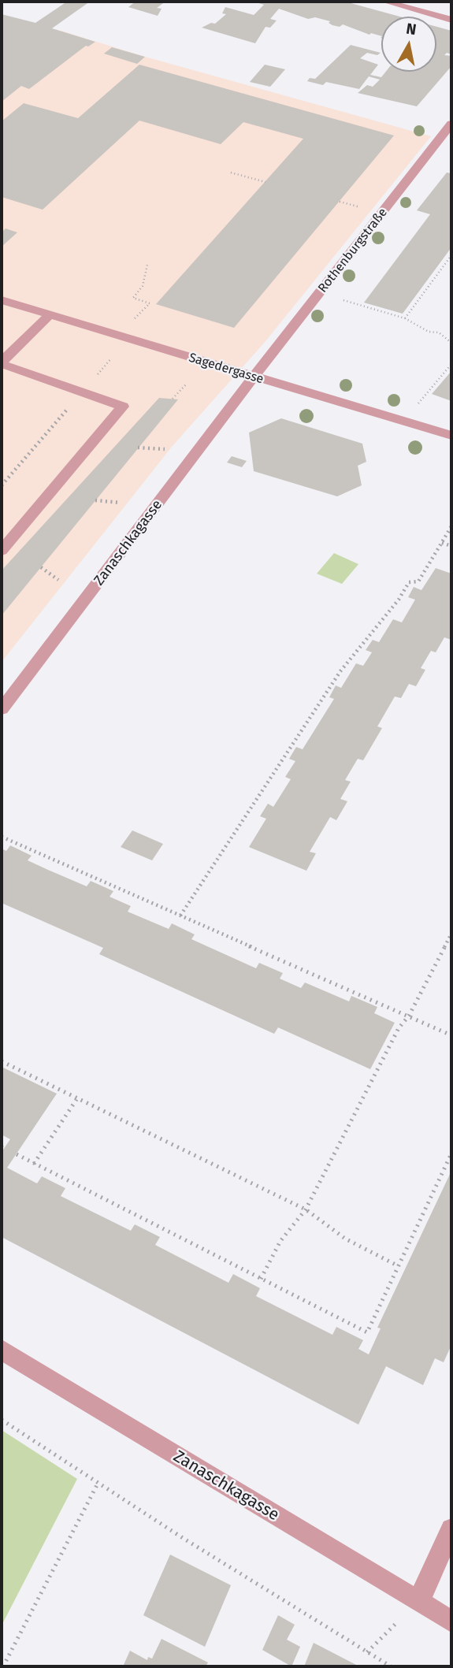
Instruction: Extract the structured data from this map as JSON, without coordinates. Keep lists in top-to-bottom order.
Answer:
{
  "streets": {
    "street": ["Rothenburgstraße", "Sagedergasse", "Zanaschkagasse"]
  },
  "crossings": [
    ["Rothenburgstraße", "Sagedergasse"],
    ["Rothenburgstraße", "Zanaschkagasse"],
    ["Sagedergasse", "Zanaschkagasse"]
  ],
  "north": "top"
}
